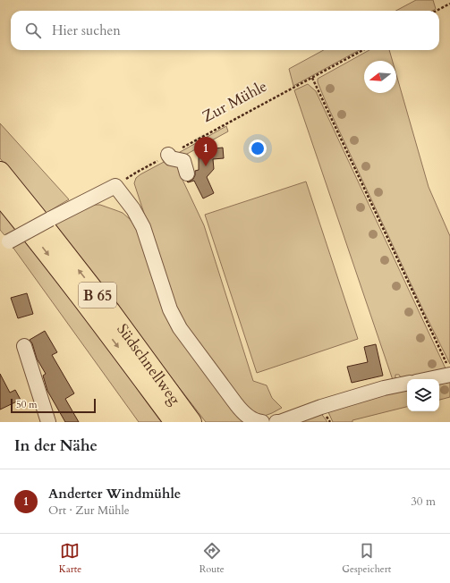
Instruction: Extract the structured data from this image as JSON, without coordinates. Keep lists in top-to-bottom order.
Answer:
{
  "streets": {
    "highway": ["B 65", "Südschnellweg"],
    "path": ["Zur Mühle"]
  },
  "scale_bar": "50 m",
  "north": "left",
  "page": {
    "search": "Hier suchen",
    "pins": "1",
    "scale": "50 m",
    "heading": "In der Nähe",
    "list": [
      {
        "mark": "1",
        "name": "Anderter Windmühle",
        "note": "Ort · Zur Mühle",
        "value": "30 m"
      }
    ],
    "nav": ["Karte", "Route", "Gespeichert"]
  }
}
